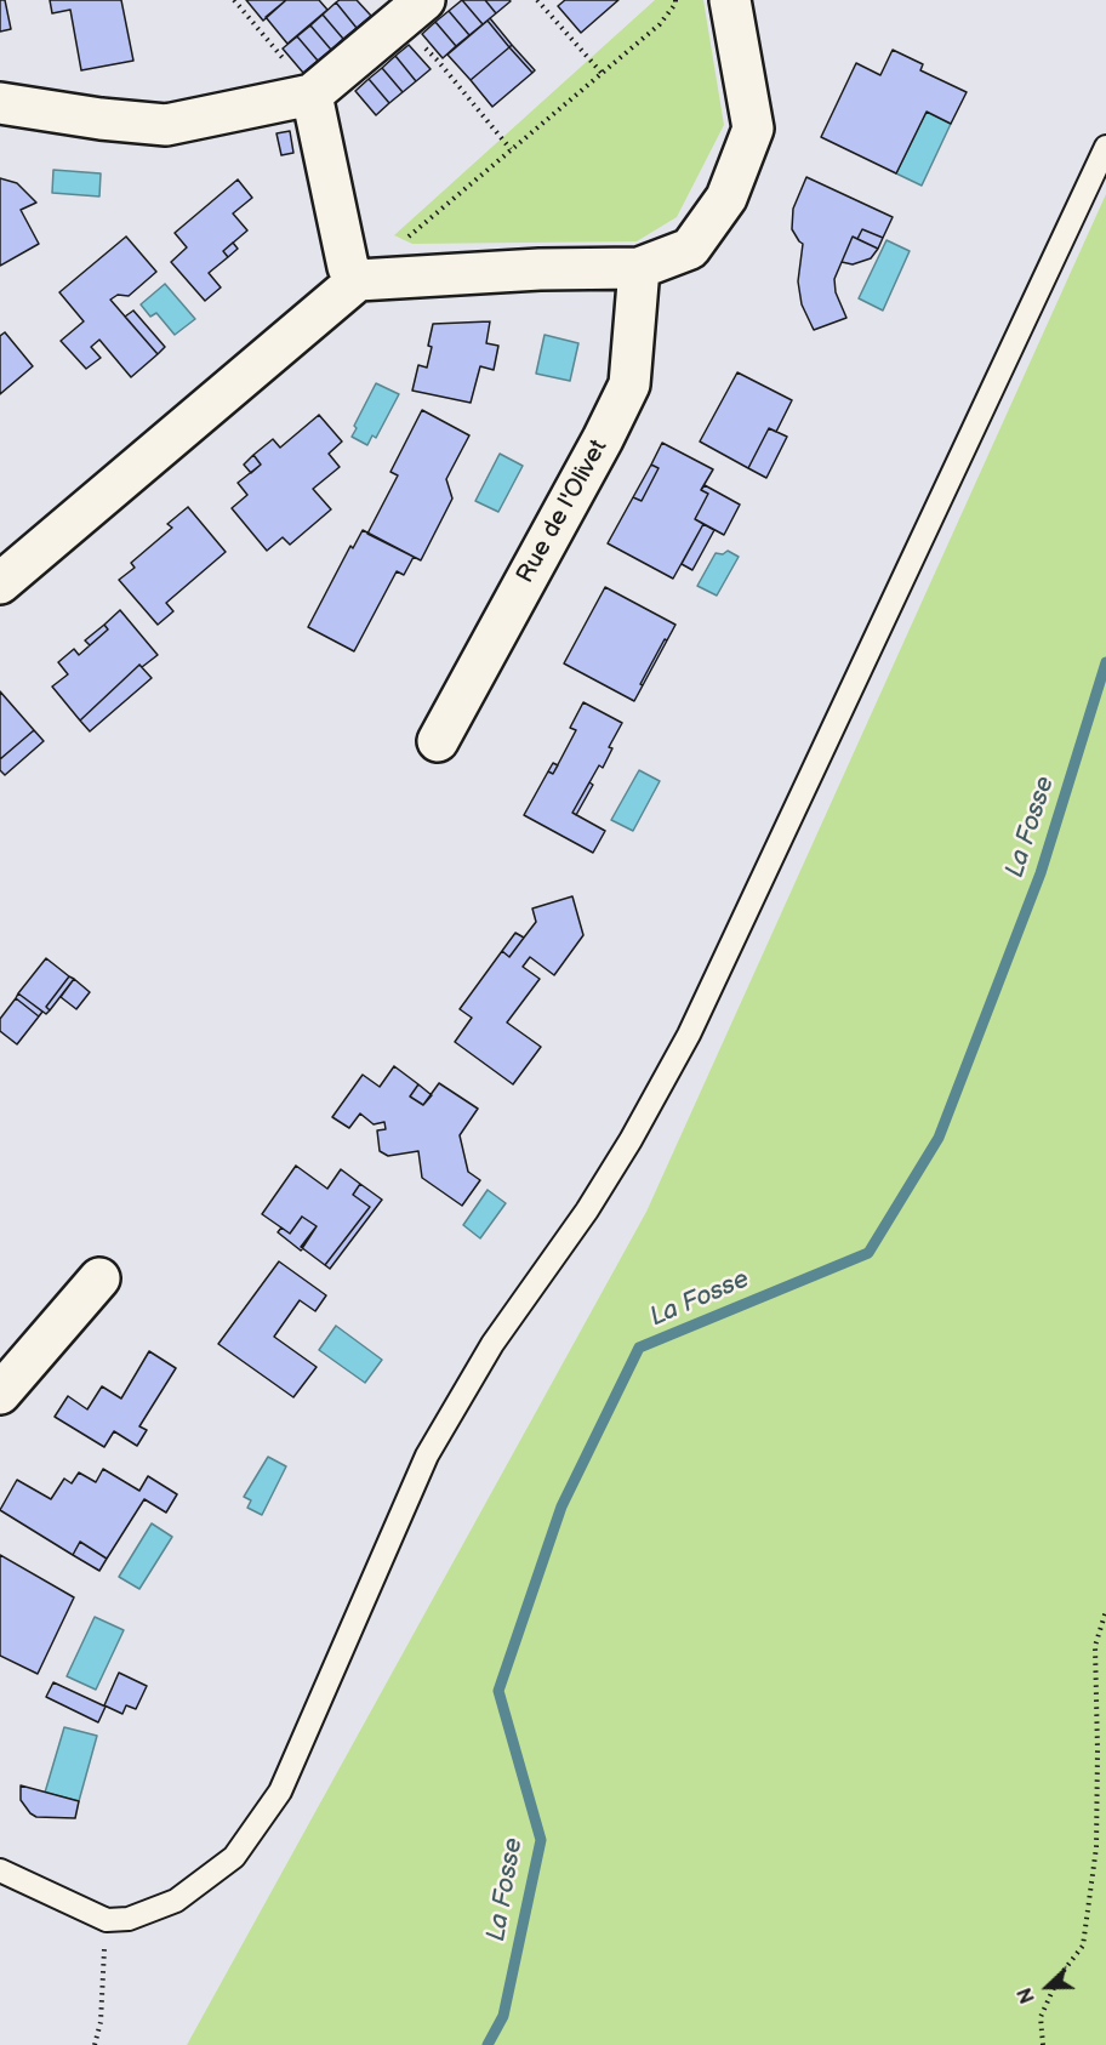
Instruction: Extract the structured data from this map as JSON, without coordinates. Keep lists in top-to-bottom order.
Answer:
{
  "streets": {
    "street": ["Rue de l'Olivet"]
  },
  "water": ["La Fosse"],
  "north": "left"
}
